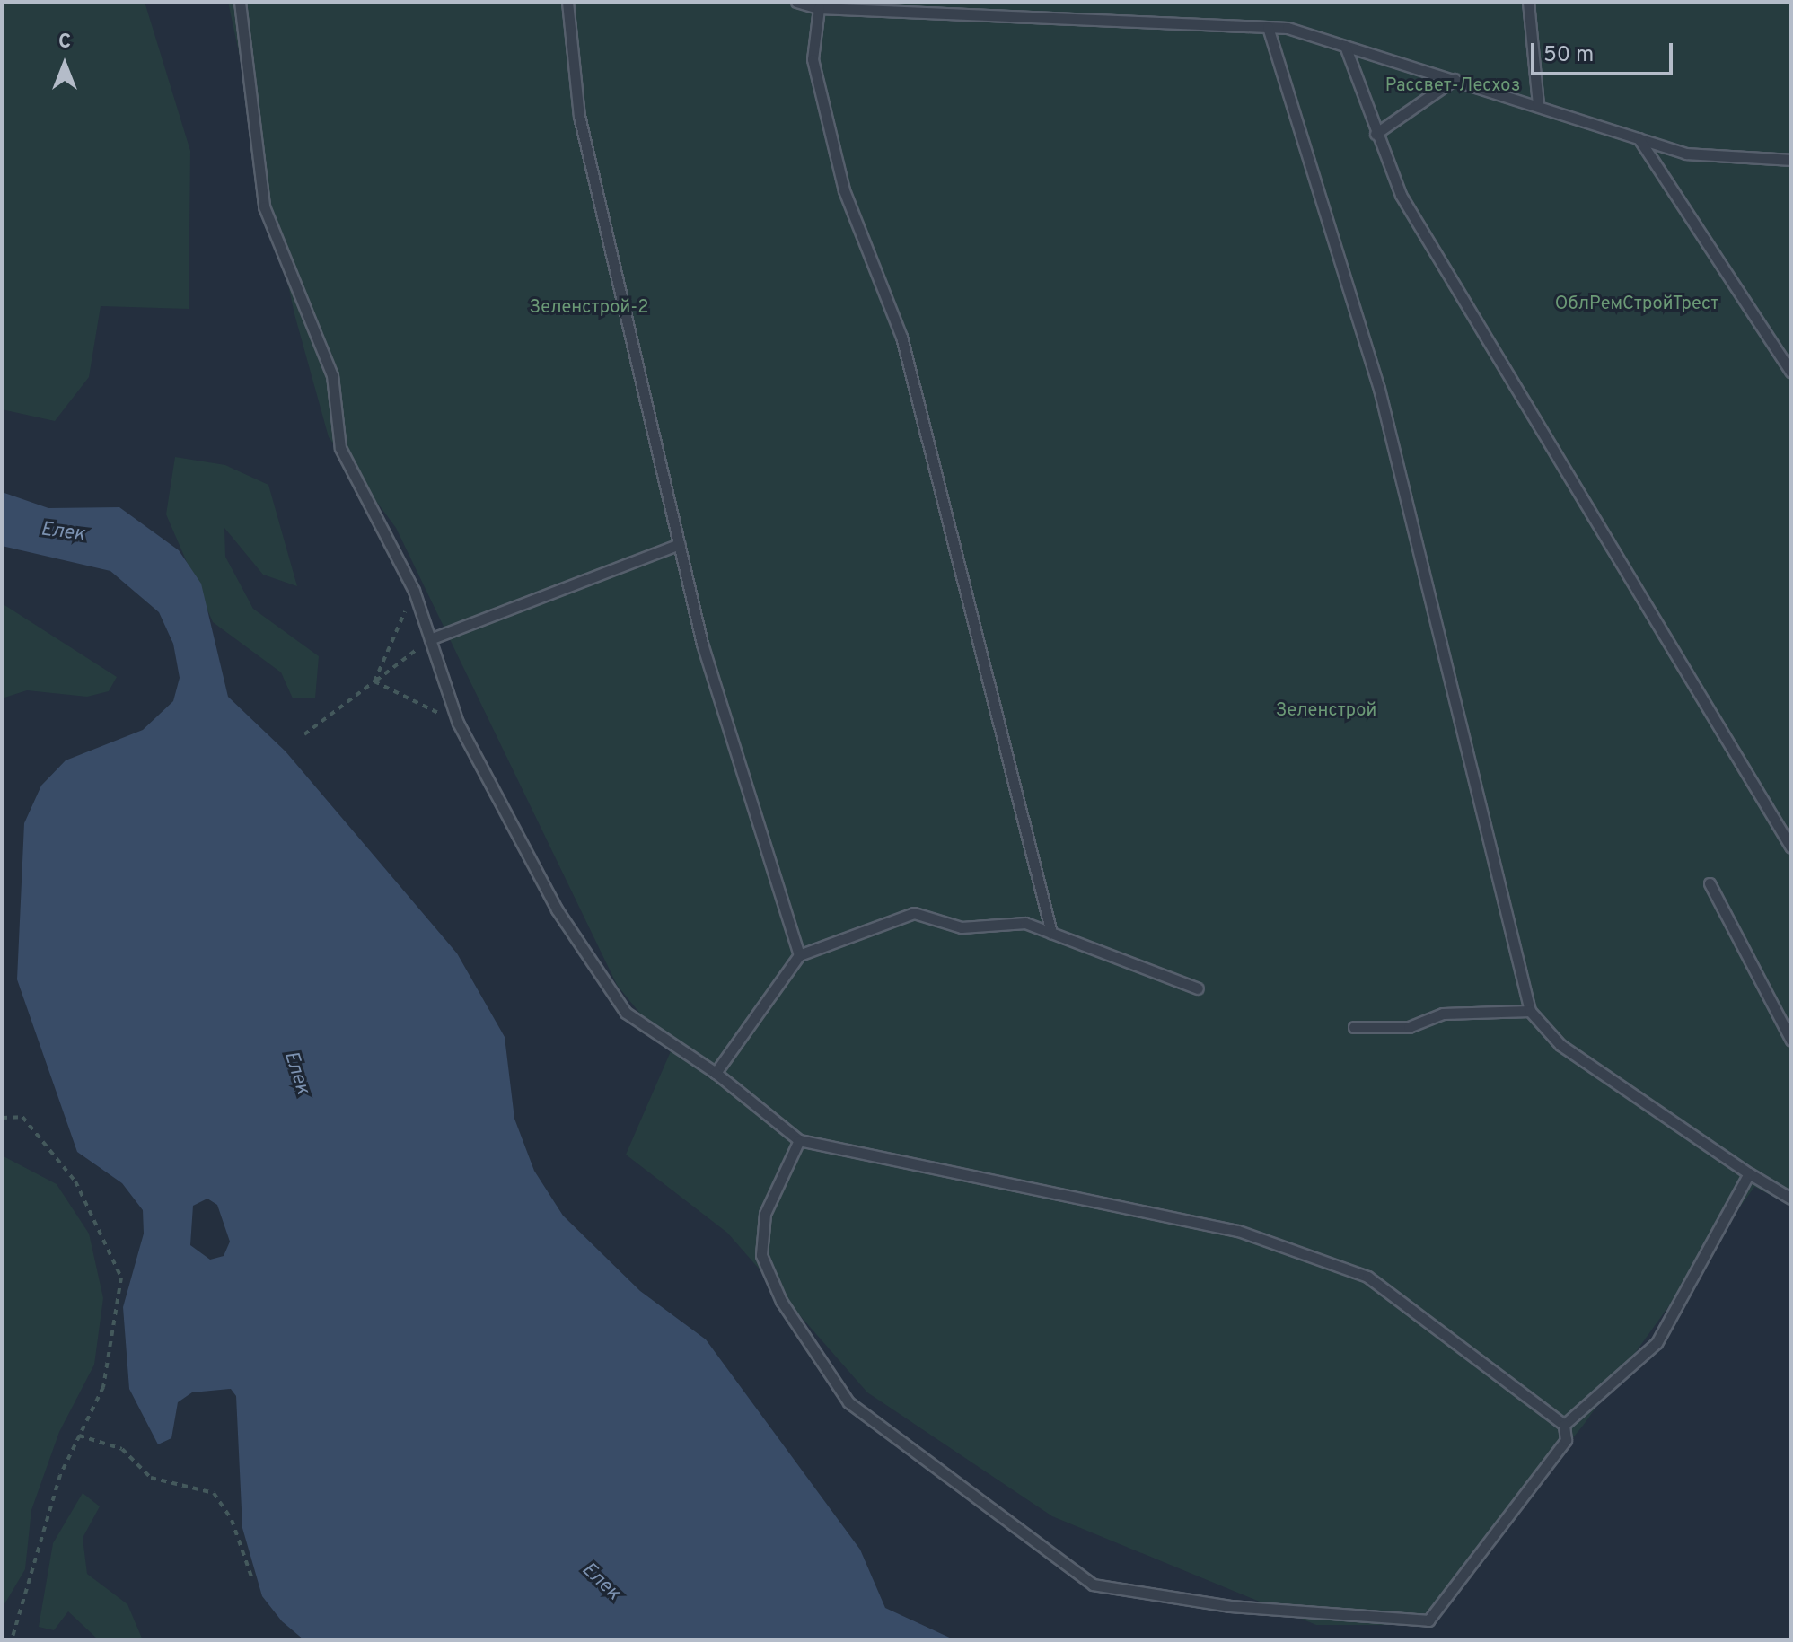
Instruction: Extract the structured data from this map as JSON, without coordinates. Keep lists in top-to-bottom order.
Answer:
{
  "water": ["Елек"],
  "parks": [
    "Рассвет-Лесхоз",
    "ОблРемСтройТрест",
    "Зеленстрой-2",
    "Зеленстрой"
  ],
  "scale_bar": "50 m",
  "north": "top"
}
